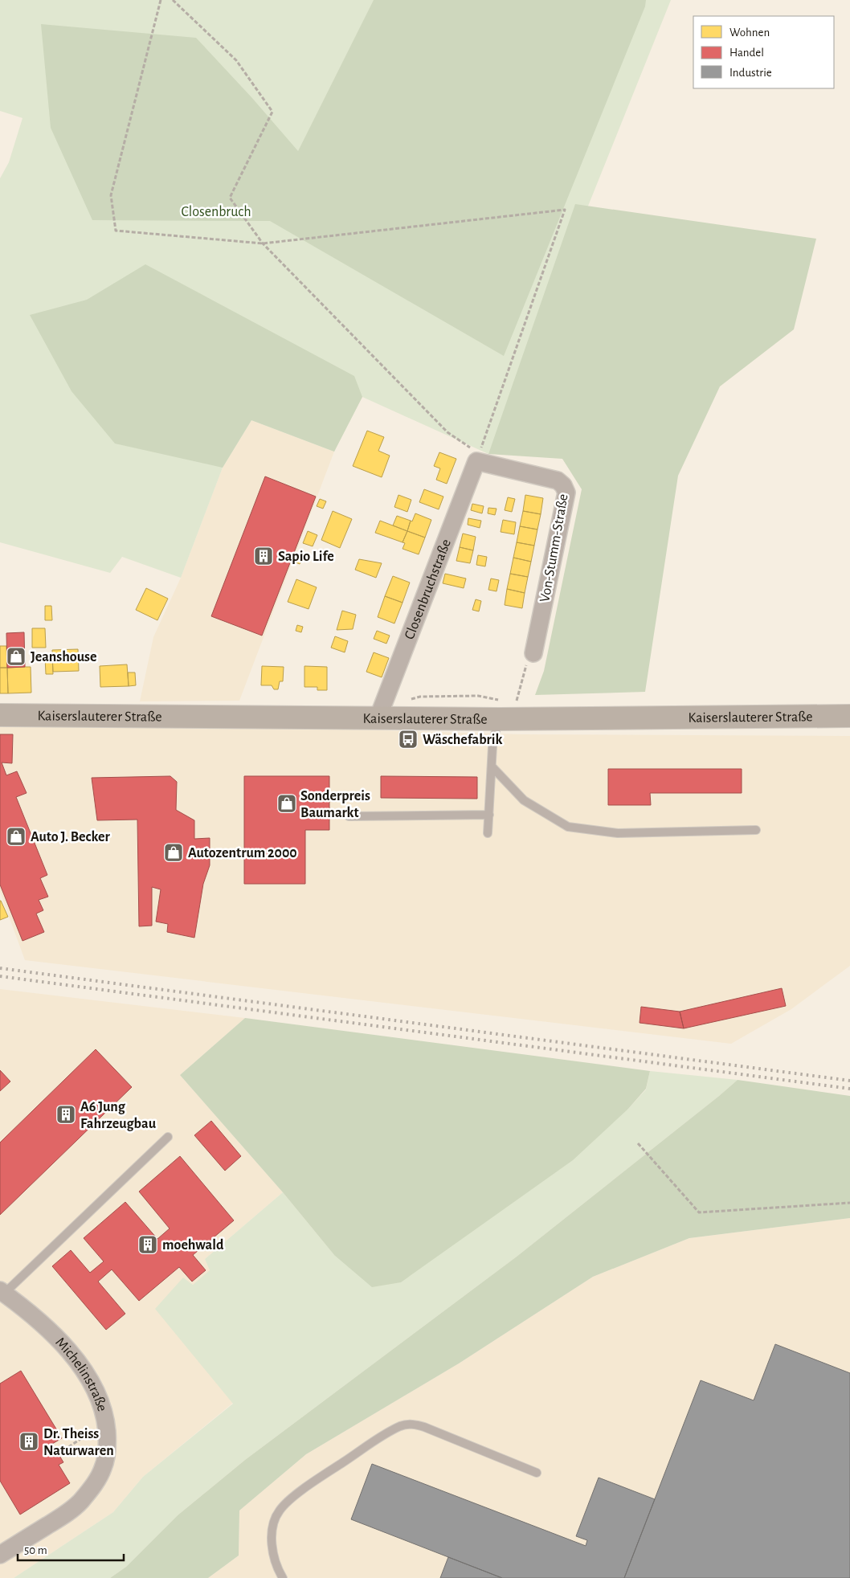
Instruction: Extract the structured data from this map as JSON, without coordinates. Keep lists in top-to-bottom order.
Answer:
{
  "streets": {
    "main road": ["Kaiserslauterer Straße"],
    "street": ["Von-Stumm-Straße", "Closenbruchstraße", "Michelinstraße"]
  },
  "crossings": [
    ["Von-Stumm-Straße", "Closenbruchstraße"],
    ["Closenbruchstraße", "Kaiserslauterer Straße"]
  ],
  "parks": ["Closenbruch"],
  "places": {
    "building": [
      "Sapio Life",
      "A6 Jung Fahrzeugbau",
      "moehwald",
      "Dr. Theiss Naturwaren"
    ],
    "shop": [
      "Jeanshouse",
      "Sonderpreis Baumarkt",
      "Auto J. Becker",
      "Autozentrum 2000"
    ],
    "bus stop": ["Wäschefabrik"]
  },
  "legend": ["Wohnen", "Handel", "Industrie"],
  "scale_bar": "50 m"
}
